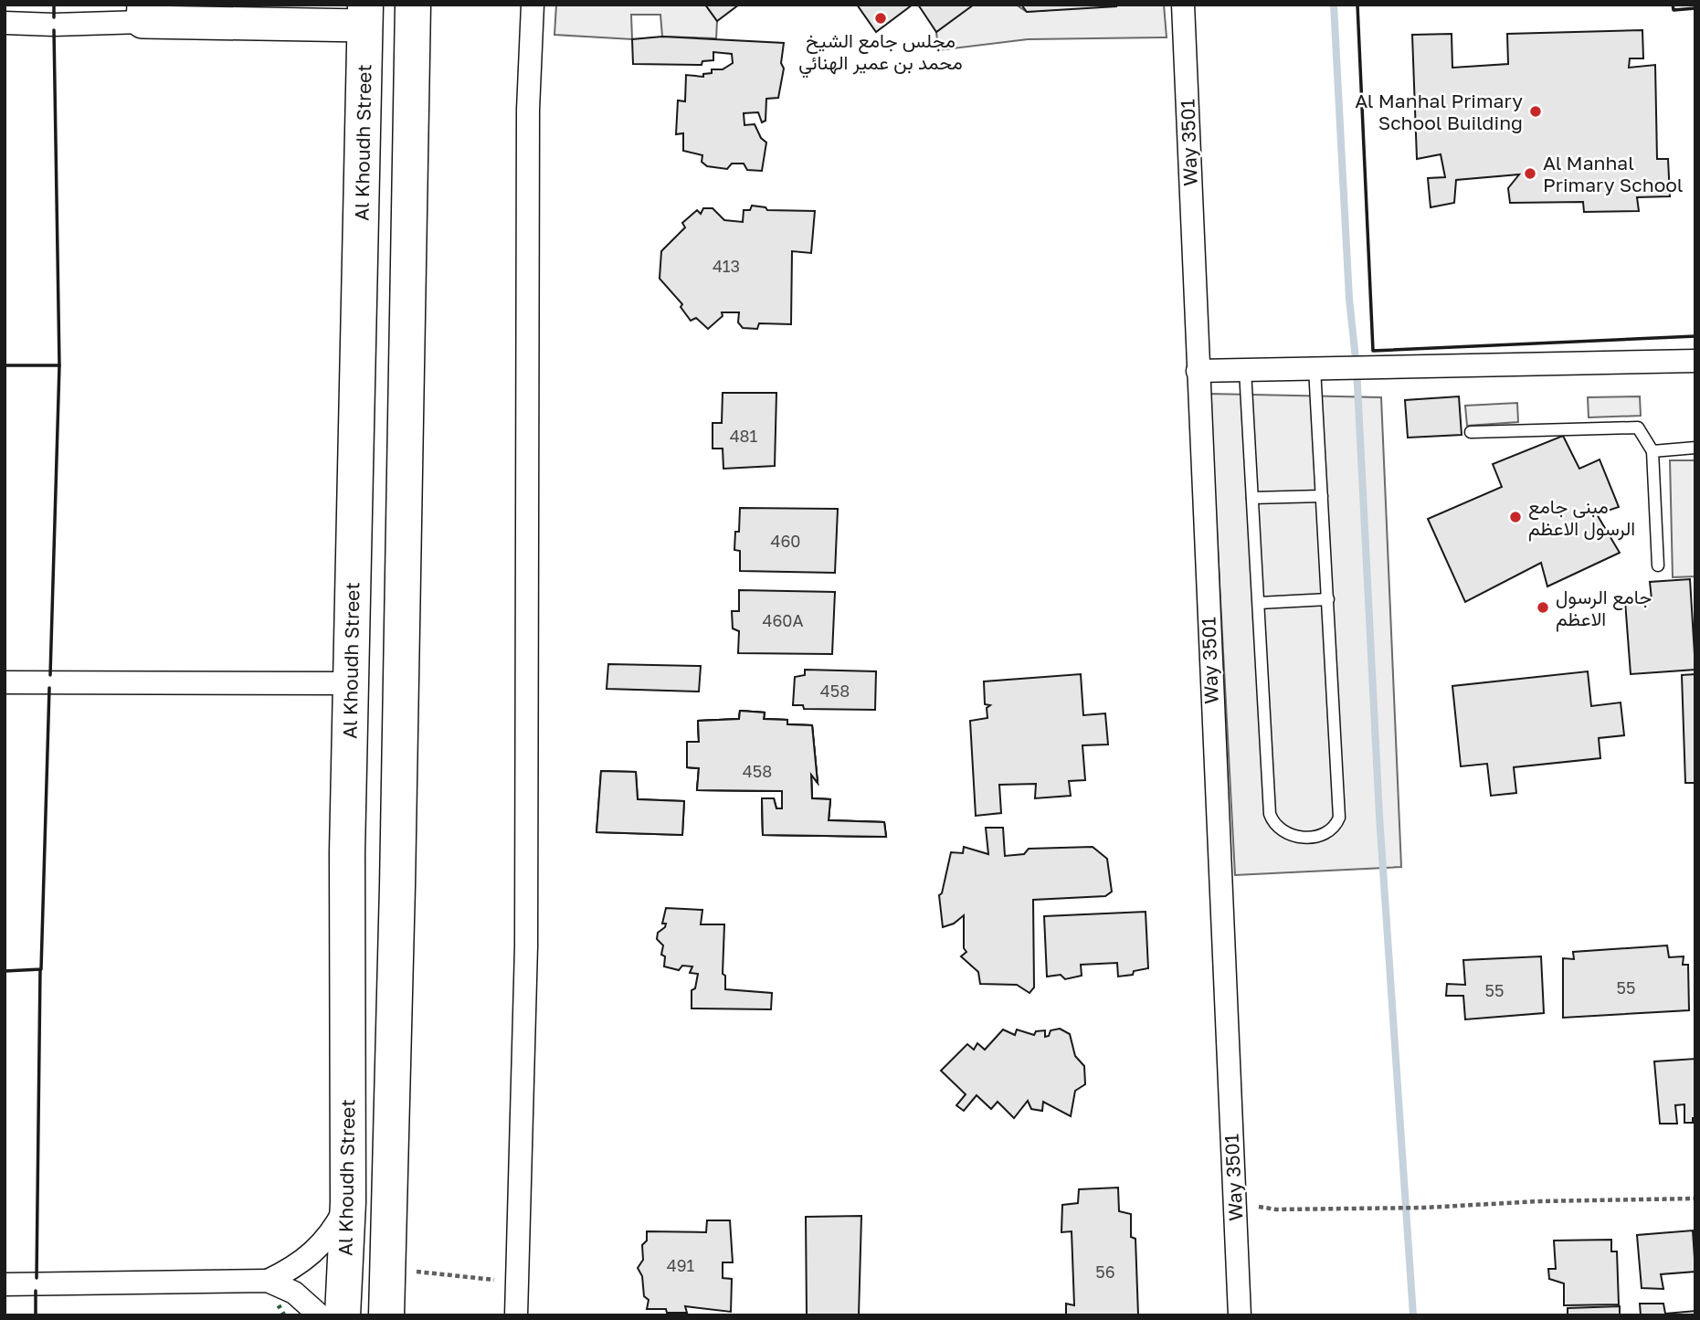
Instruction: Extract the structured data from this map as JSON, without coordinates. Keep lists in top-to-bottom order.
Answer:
{
  "streets": {
    "main road": ["Al Khoudh Street"],
    "street": ["Way 3501"]
  },
  "places": [
    "مجلس جامع الشيخ محمد بن عمير الهنائي",
    "Al Manhal Primary School Building",
    "Al Manhal Primary School",
    "مبنى جامع الرسول الاعظم",
    "جامع الرسول الاعظم"
  ],
  "house_numbers": [
    "413",
    "481",
    "460",
    "460A",
    "458",
    "458",
    "55",
    "55",
    "491",
    "56"
  ]
}
